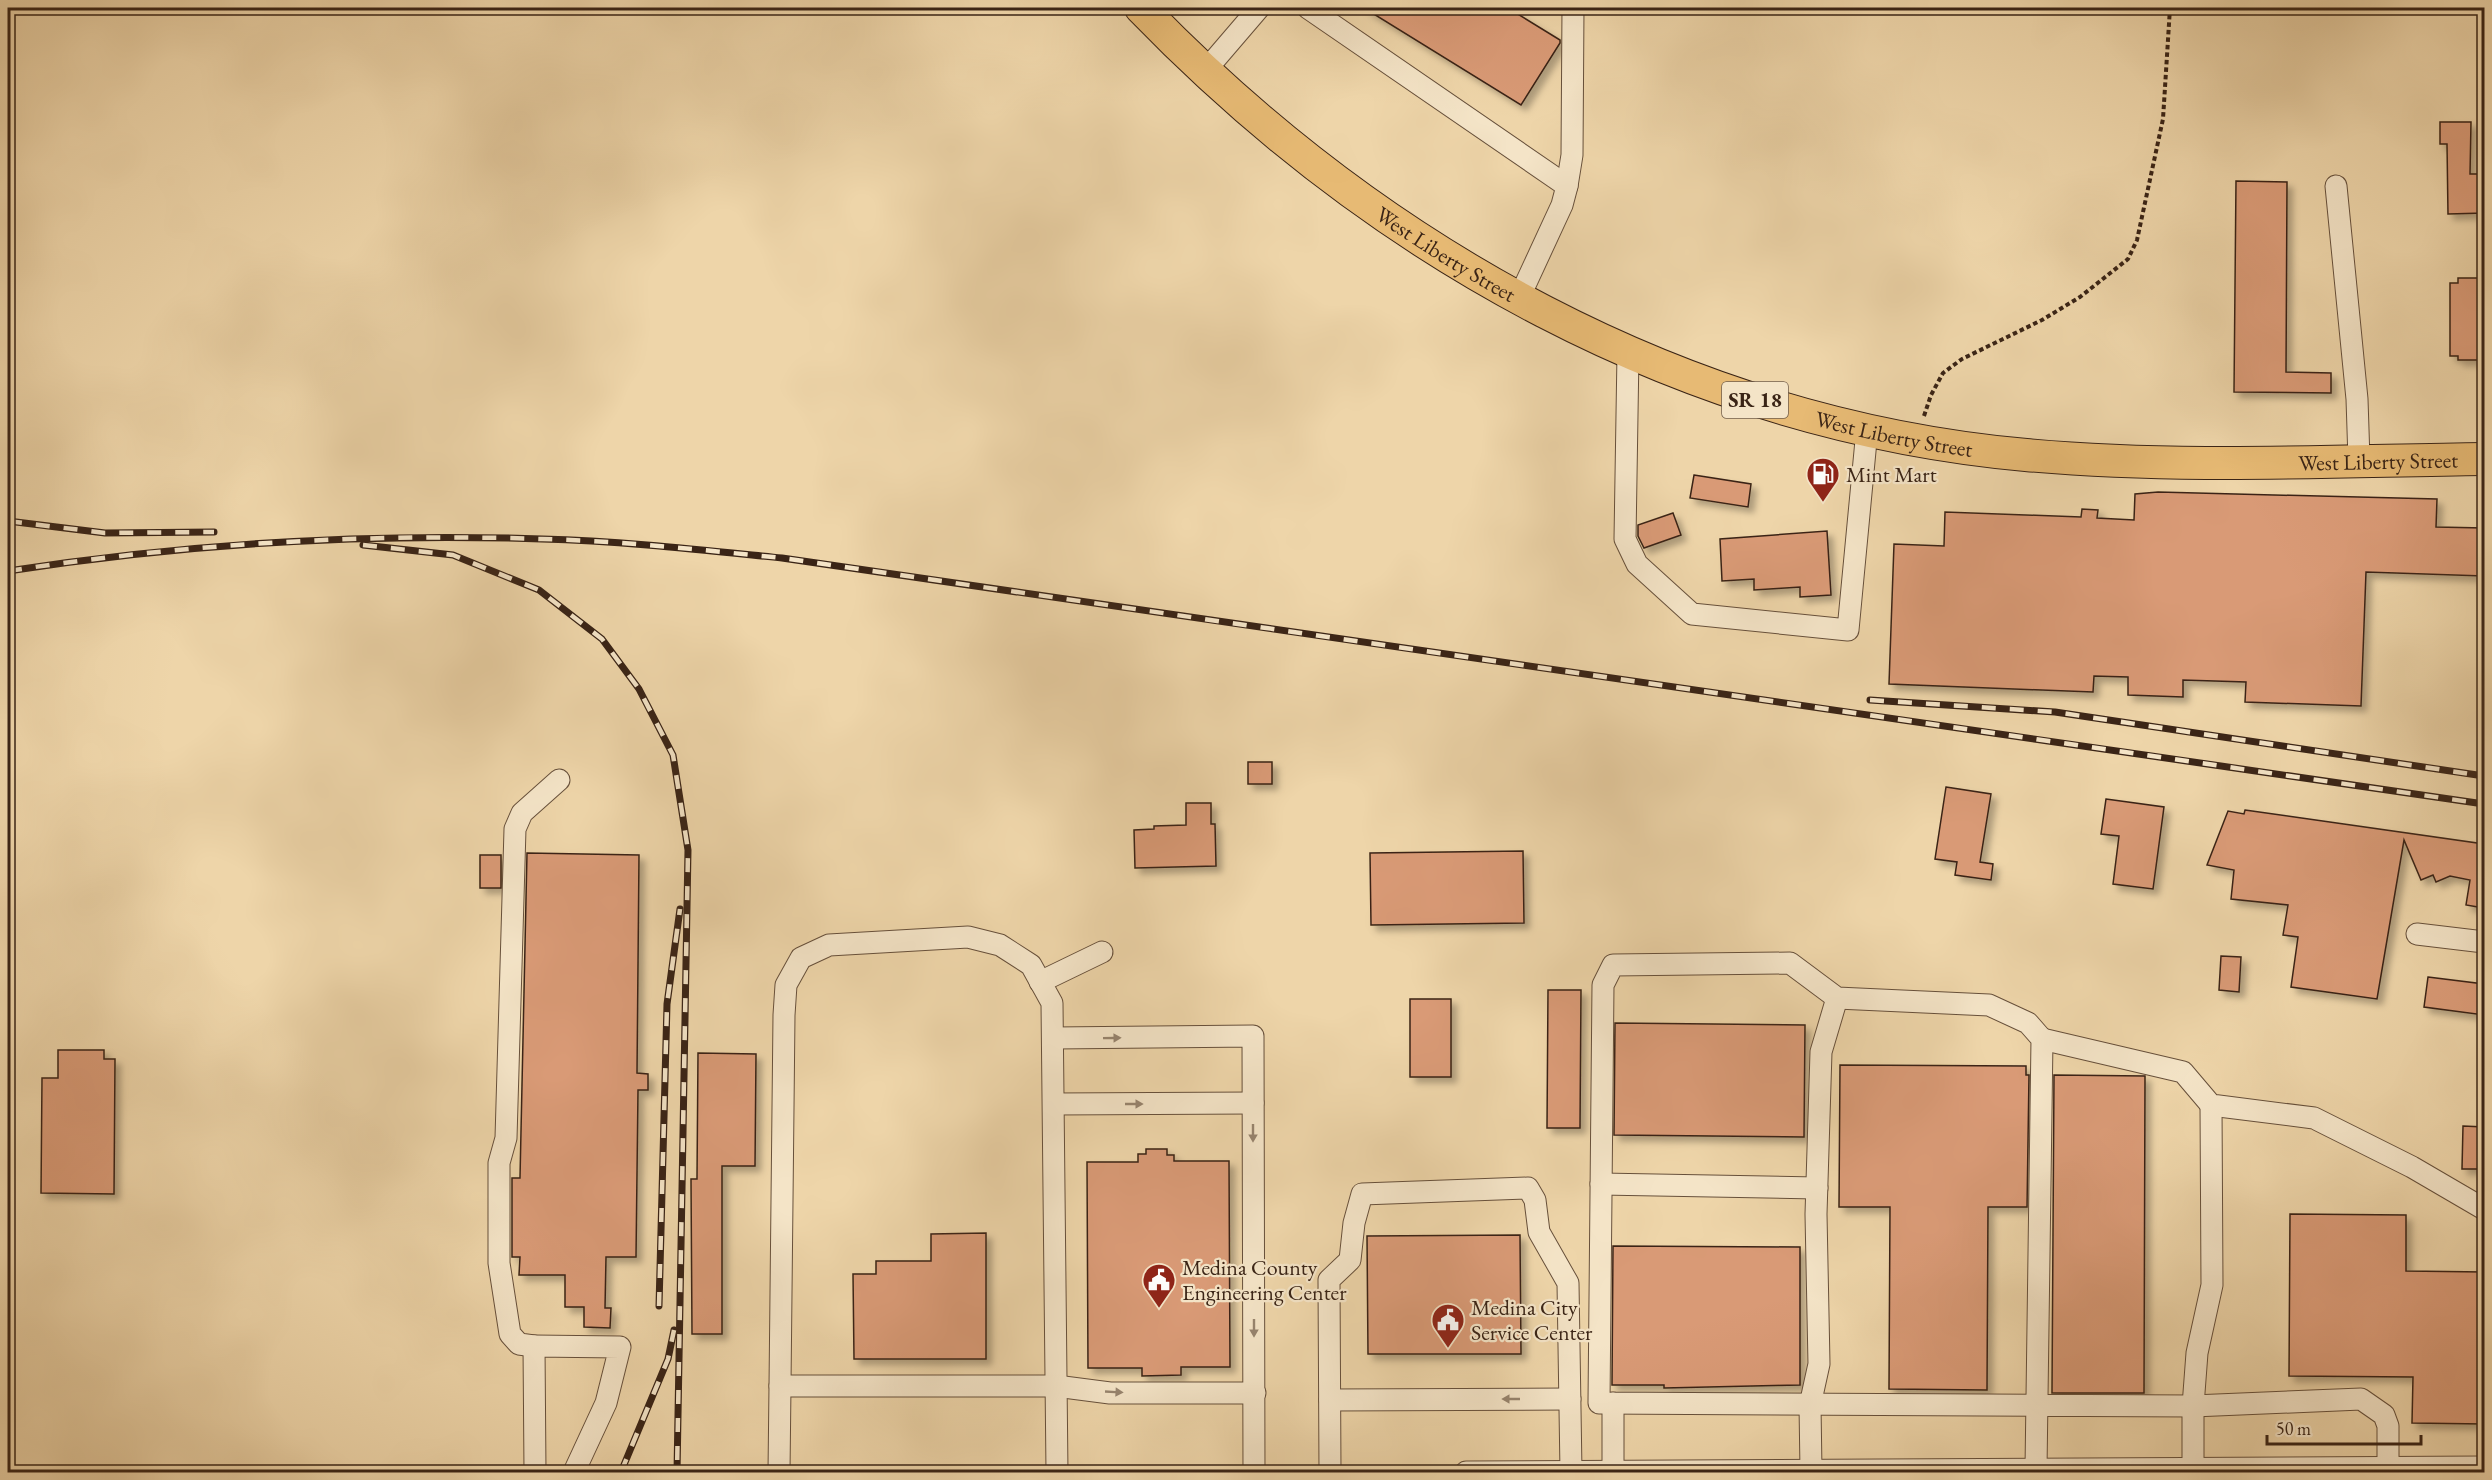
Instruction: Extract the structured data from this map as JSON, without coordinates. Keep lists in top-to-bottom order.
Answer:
{
  "streets": {
    "highway": ["West Liberty Street", "SR 18"]
  },
  "places": {
    "fuel station": ["Mint Mart"],
    "public building": ["Medina County Engineering Center", "Medina City Service Center"]
  },
  "scale_bar": "50 m"
}
